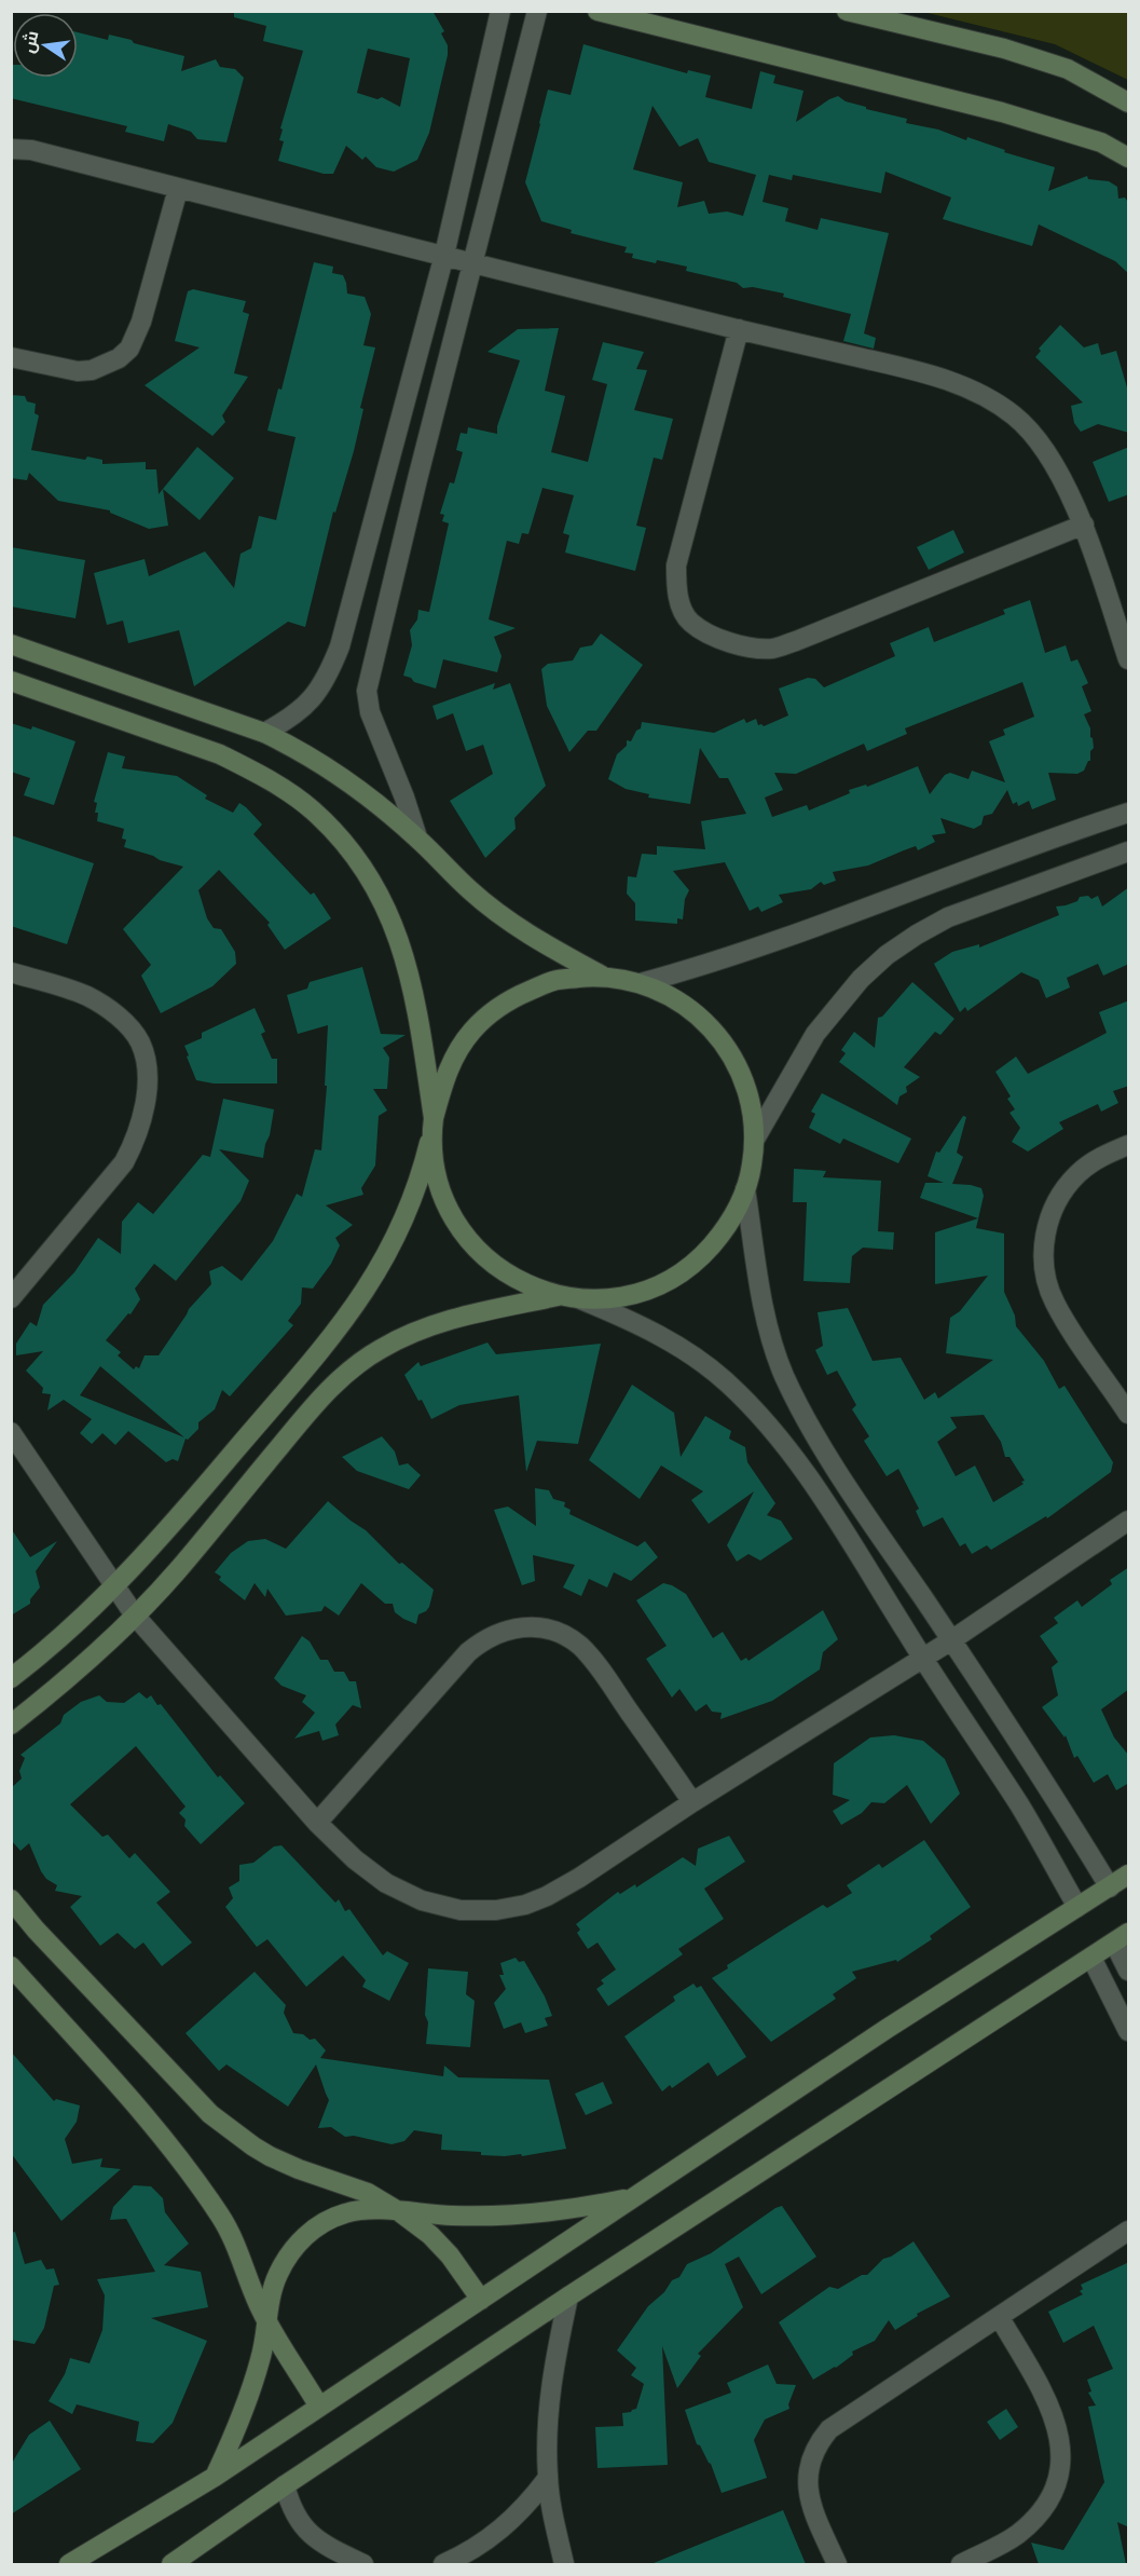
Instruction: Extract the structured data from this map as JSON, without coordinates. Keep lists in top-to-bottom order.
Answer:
{
  "north": "left"
}
